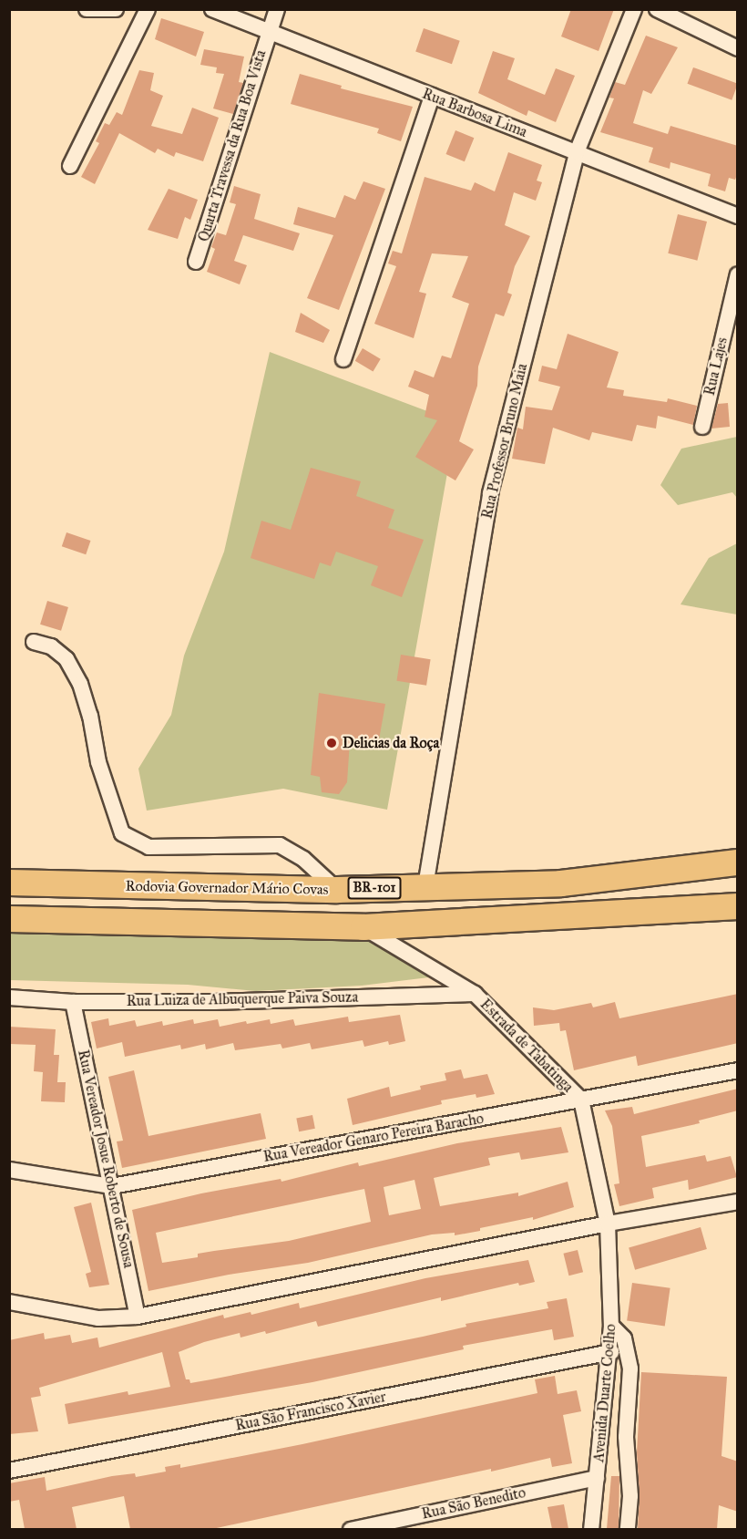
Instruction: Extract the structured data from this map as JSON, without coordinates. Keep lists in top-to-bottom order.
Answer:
{
  "streets": {
    "highway": ["Rodovia Governador Mário Covas", "BR-101"],
    "street": [
      "Rua Barbosa Lima",
      "Quarta Travessa da Rua Boa Vista",
      "Rua Lajes",
      "Rua Professor Bruno Maia",
      "Rua Luiza de Albuquerque Paiva Souza",
      "Estrada de Tabatinga",
      "Rua Vereador Genaro Pereira Baracho",
      "Rua Vereador Josue Roberto de Sousa",
      "Avenida Duarte Coelho",
      "Rua São Francisco Xavier",
      "Rua São Benedito"
    ]
  },
  "crossings": [
    ["Rua Barbosa Lima", "Quarta Travessa da Rua Boa Vista"],
    ["Rua Barbosa Lima", "Rua Professor Bruno Maia"],
    ["Rua Professor Bruno Maia", "Rodovia Governador Mário Covas"],
    ["Rua Luiza de Albuquerque Paiva Souza", "Estrada de Tabatinga"],
    ["Rua Luiza de Albuquerque Paiva Souza", "Rua Vereador Josue Roberto de Sousa"],
    ["Estrada de Tabatinga", "Rua Vereador Genaro Pereira Baracho"],
    ["Estrada de Tabatinga", "Avenida Duarte Coelho"],
    ["Rua Vereador Genaro Pereira Baracho", "Rua Vereador Josue Roberto de Sousa"],
    ["Avenida Duarte Coelho", "Rua São Francisco Xavier"],
    ["Avenida Duarte Coelho", "Rua São Benedito"]
  ],
  "places": ["Delicias da Roça"]
}
